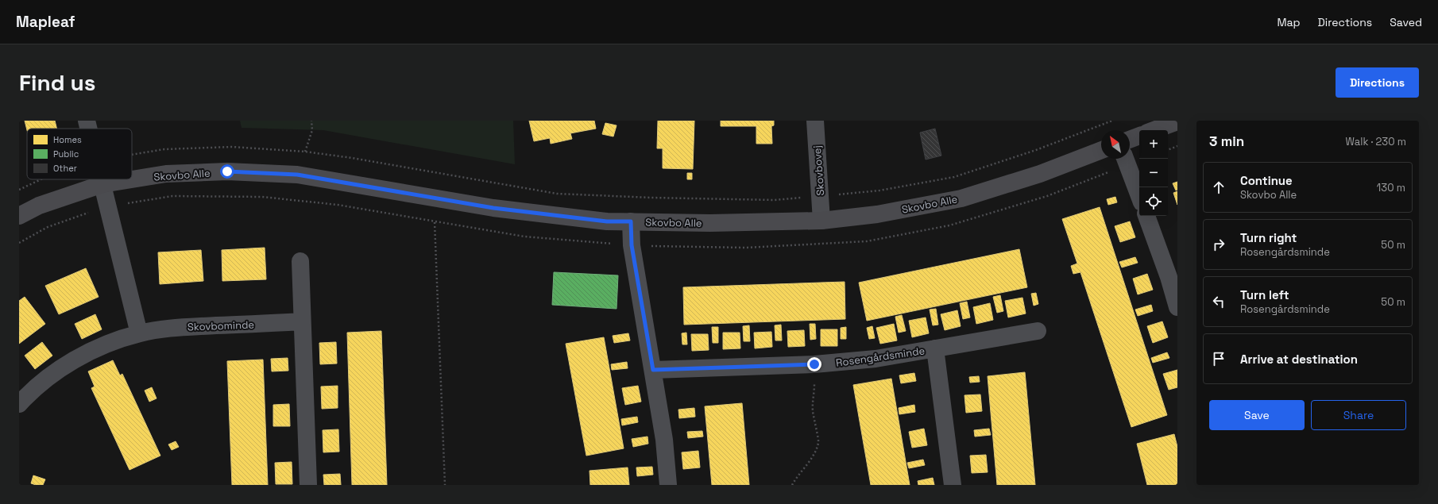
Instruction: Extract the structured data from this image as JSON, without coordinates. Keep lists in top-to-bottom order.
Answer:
{
  "streets": {
    "street": [
      "Skovbovej",
      "Skovbo Alle",
      "Skovbominde",
      "Rosengårdsminde"
    ]
  },
  "crossings": [
    ["Skovbovej", "Skovbo Alle"]
  ],
  "legend": ["Homes", "Public", "Other"],
  "north": "top left",
  "page": {
    "header": "Mapleaf",
    "nav": ["Map", "Directions", "Saved"],
    "buttons": [
      "Directions",
      ["Save", "Share"]
    ],
    "title": "Find us",
    "heading": ["3 min", "Walk · 230 m"],
    "map_buttons": ["+", "−"],
    "list": [
      ["Continue", "Skovbo Alle", "130 m"],
      ["Turn right", "Rosengårdsminde", "50 m"],
      ["Turn left", "Rosengårdsminde", "50 m"],
      "Arrive at destination"
    ]
  }
}
